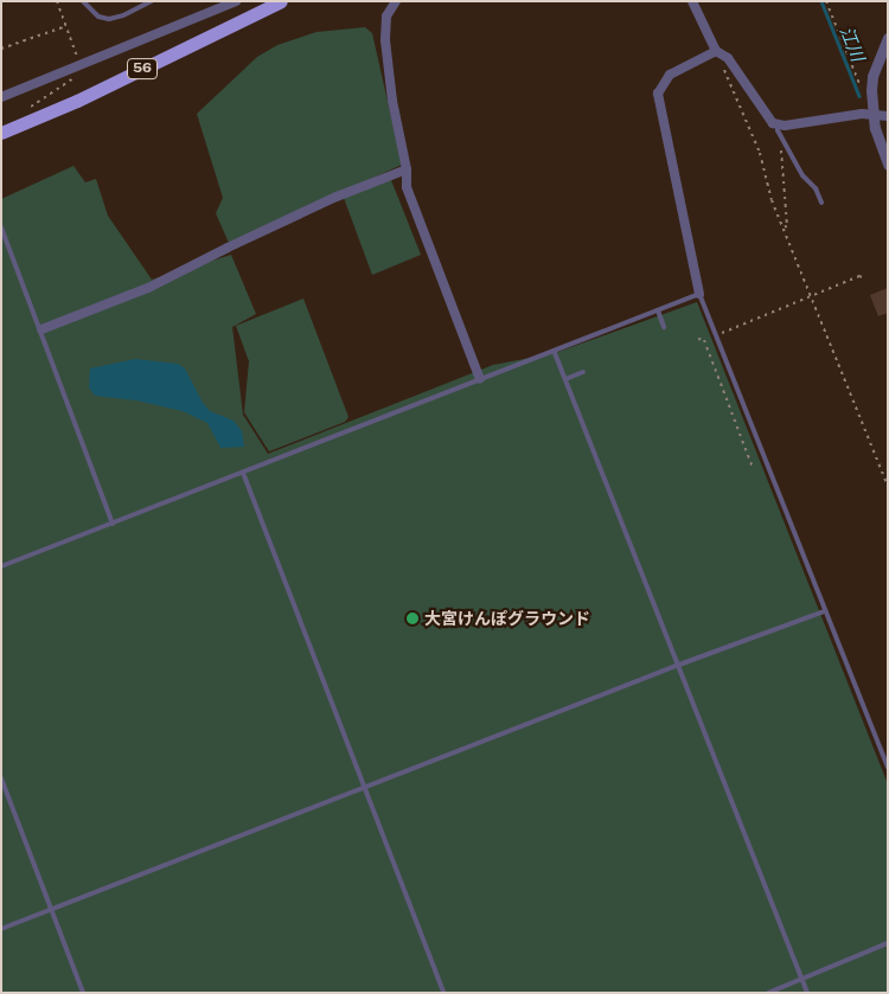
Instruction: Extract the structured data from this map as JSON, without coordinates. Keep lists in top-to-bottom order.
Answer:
{
  "streets": {
    "main road": ["56"]
  },
  "water": ["江川"],
  "places": ["大宮けんぽグラウンド"]
}
